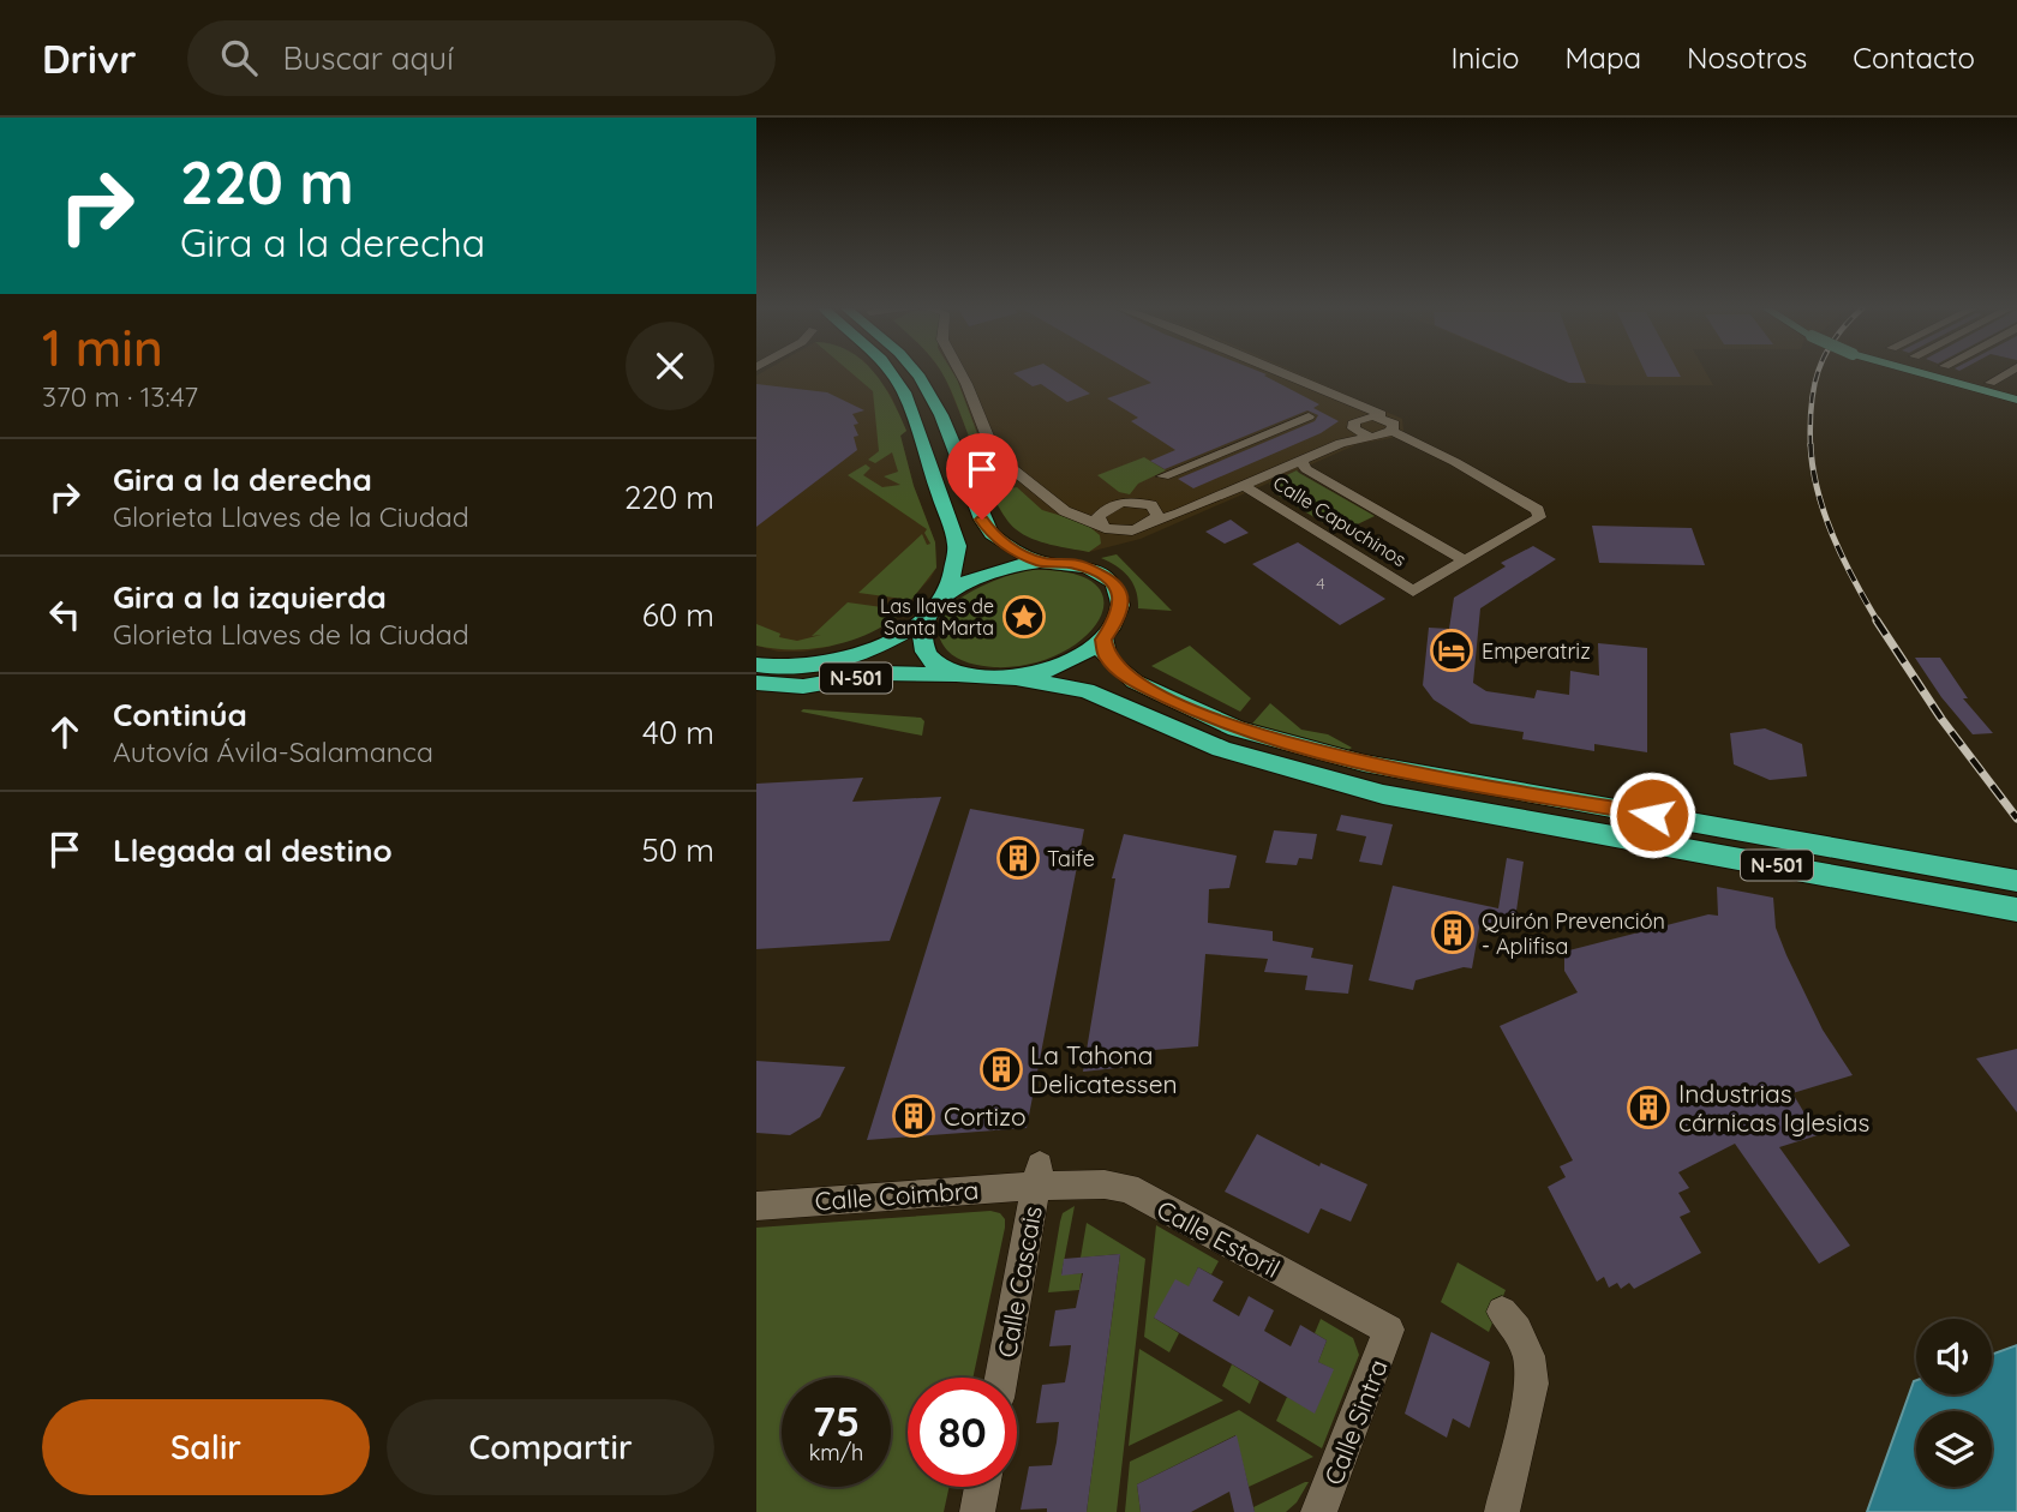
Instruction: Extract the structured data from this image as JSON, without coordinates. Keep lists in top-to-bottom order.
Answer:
{
  "streets": {
    "highway": ["N-501"],
    "street": [
      "Calle Capuchinos",
      "Calle Coimbra",
      "Calle Estoril",
      "Calle Cascais",
      "Calle Sintra"
    ]
  },
  "crossings": [
    ["Calle Coimbra", "Calle Estoril"],
    ["Calle Coimbra", "Calle Cascais"],
    ["Calle Estoril", "Calle Cascais"],
    ["Calle Estoril", "Calle Sintra"]
  ],
  "places": {
    "place": ["Las llaves de Santa Marta"],
    "hotel": ["Emperatriz"],
    "building": [
      "Taife",
      "Quirón Prevención - Aplifisa",
      "La Tahona Delicatessen",
      "Industrias cárnicas Iglesias",
      "Cortizo"
    ]
  },
  "house_numbers": ["4"],
  "page": {
    "header": "Drivr",
    "search": "Buscar aquí",
    "nav": [
      "Inicio",
      "Mapa",
      "Nosotros",
      "Contacto"
    ],
    "turn": ["220 m", "Gira a la derecha"],
    "heading": ["1 min", "370 m · 13:47"],
    "list": [
      {
        "name": "Gira a la derecha",
        "note": "Glorieta Llaves de la Ciudad",
        "value": "220 m"
      },
      {
        "name": "Gira a la izquierda",
        "note": "Glorieta Llaves de la Ciudad",
        "value": "60 m"
      },
      {
        "name": "Continúa",
        "note": "Autovía Ávila-Salamanca",
        "value": "40 m"
      },
      {
        "name": "Llegada al destino",
        "value": "50 m"
      }
    ],
    "speed": "75 km/h",
    "limit": "80",
    "buttons": ["Salir", "Compartir"]
  }
}
